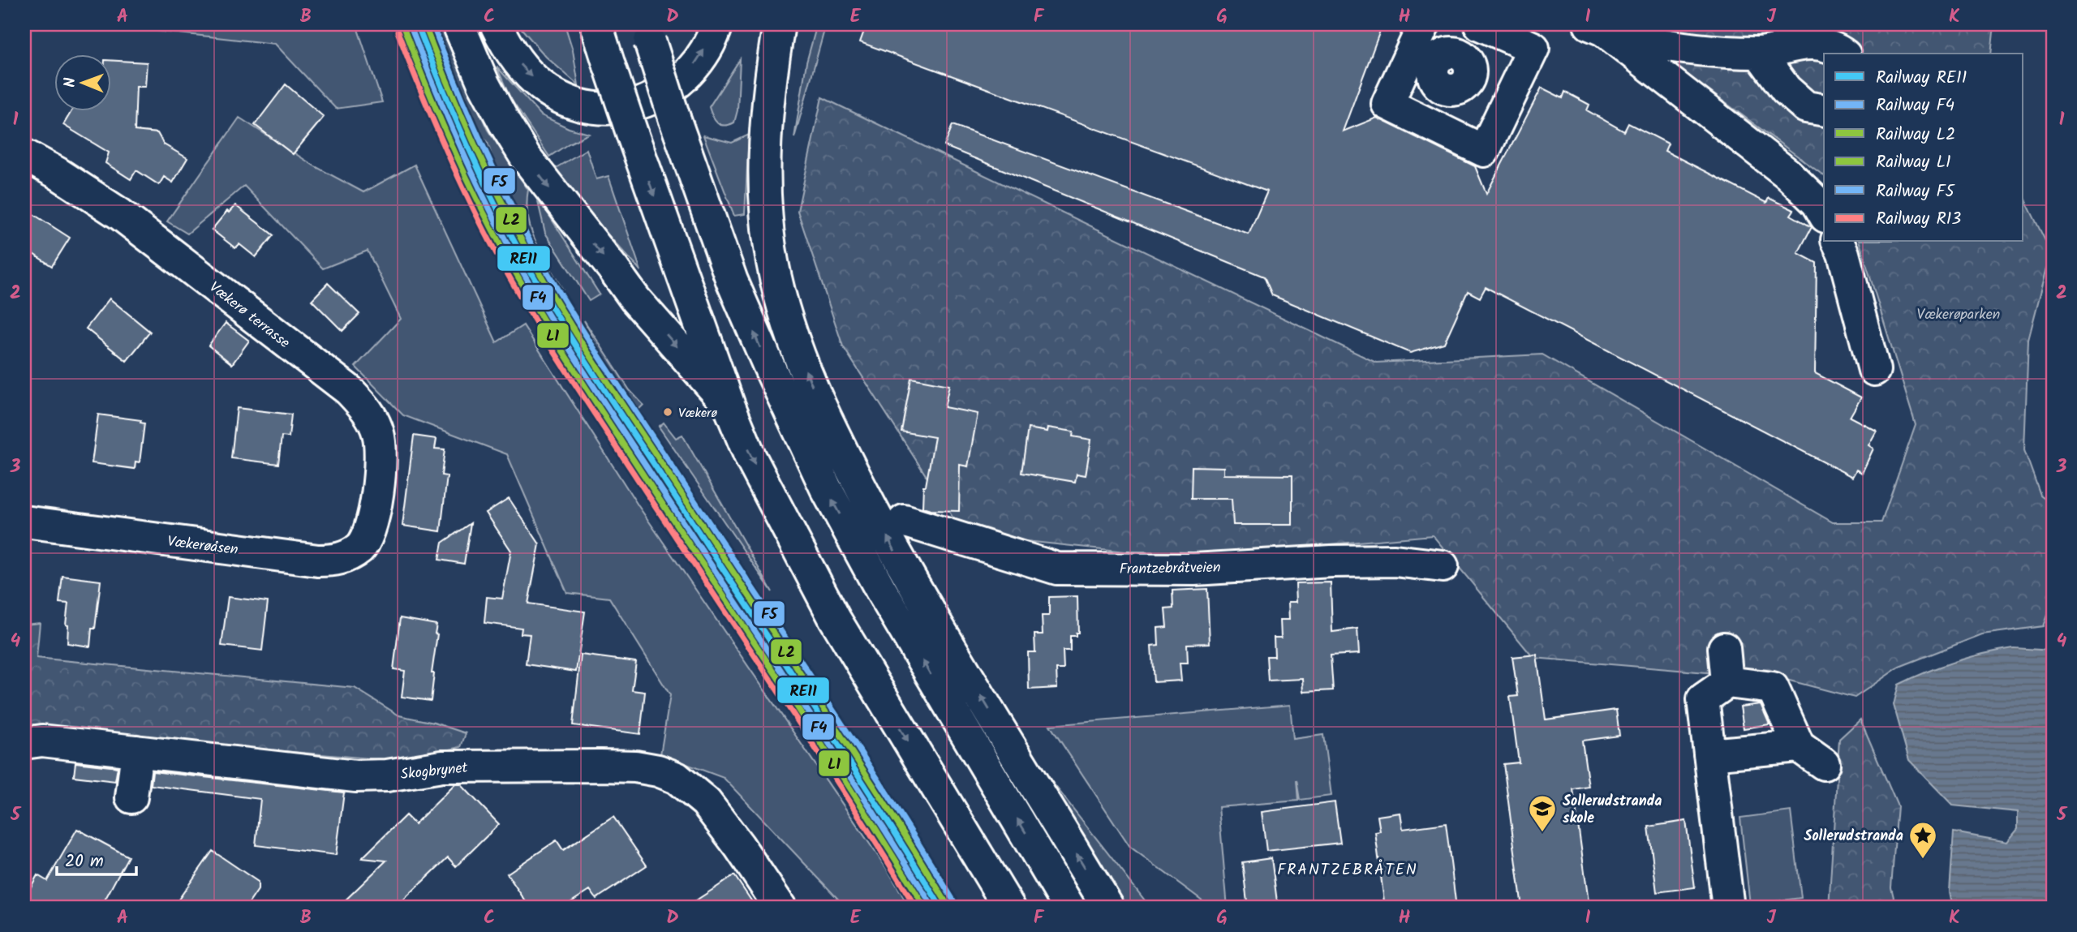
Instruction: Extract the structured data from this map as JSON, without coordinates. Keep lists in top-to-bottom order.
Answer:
{
  "streets": {
    "main road": [
      "Vækerø terrasse",
      "Vækerøåsen",
      "Frantzebråtveien",
      "Skogbrynet"
    ]
  },
  "crossings": [
    ["Vækerø terrasse", "Vækerøåsen"]
  ],
  "districts": ["FRANTZEBRÅTEN"],
  "parks": ["Vækerøparken"],
  "places": {
    "other": ["Vækerø"],
    "school or university": ["Sollerudstranda skole"],
    "place": ["Sollerudstranda"]
  },
  "lines": [
    "rail line RE11",
    "rail line L2",
    "rail line F5",
    "rail line F4",
    "rail line L1",
    "rail line R13"
  ],
  "legend": [
    "Railway RE11",
    "Railway F4",
    "Railway L2",
    "Railway L1",
    "Railway F5",
    "Railway R13"
  ],
  "scale_bar": "20 m",
  "north": "left",
  "grid": {
    "columns": [
      "A",
      "B",
      "C",
      "D",
      "E",
      "F",
      "G",
      "H",
      "I",
      "J",
      "K"
    ],
    "rows": [
      "1",
      "2",
      "3",
      "4",
      "5"
    ]
  }
}
